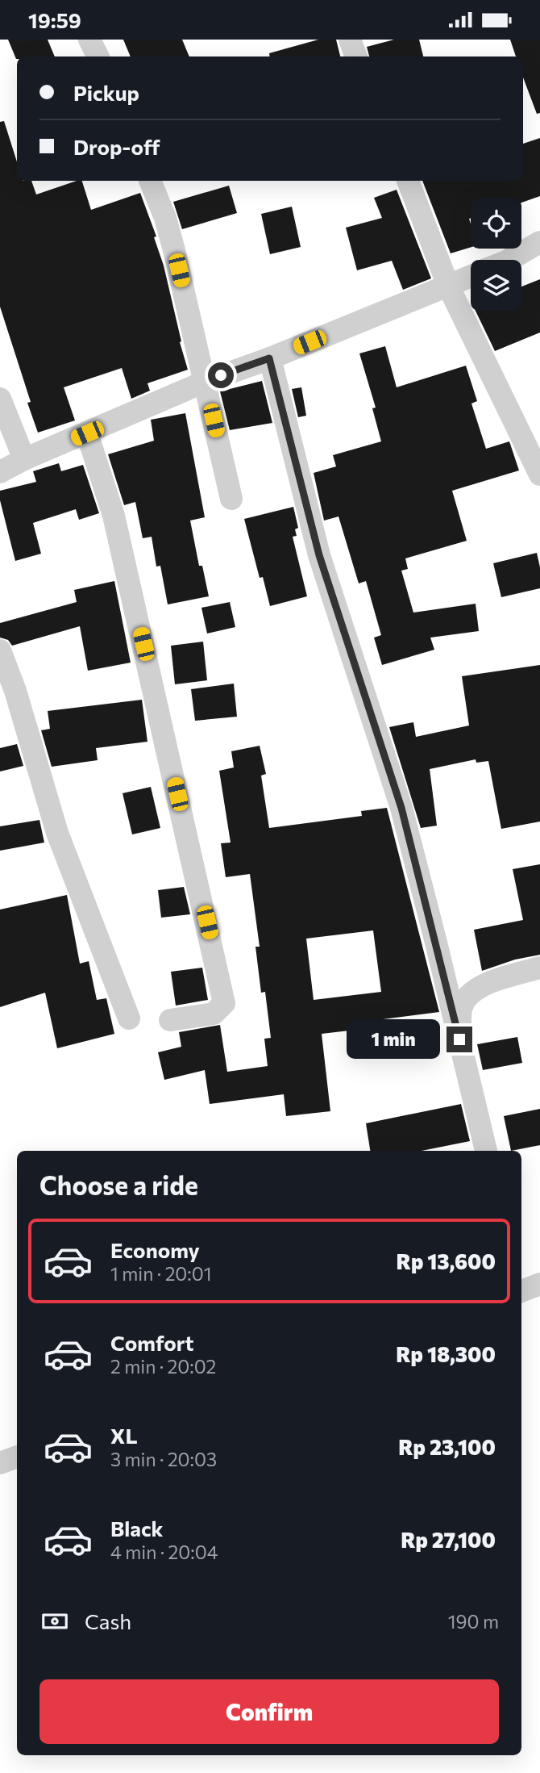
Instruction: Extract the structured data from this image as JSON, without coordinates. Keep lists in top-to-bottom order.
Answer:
{
  "page": {
    "status": "19:59",
    "banner": ["Pickup", "Drop-off"],
    "bubble": "1 min",
    "heading": "Choose a ride",
    "list": [
      {
        "name": "Economy",
        "note": "1 min · 20:01",
        "value": "Rp 13,600"
      },
      {
        "name": "Comfort",
        "note": "2 min · 20:02",
        "value": "Rp 18,300"
      },
      {
        "name": "XL",
        "note": "3 min · 20:03",
        "value": "Rp 23,100"
      },
      {
        "name": "Black",
        "note": "4 min · 20:04",
        "value": "Rp 27,100"
      }
    ],
    "pay": ["Cash", "190 m"],
    "buttons": "Confirm"
  }
}
